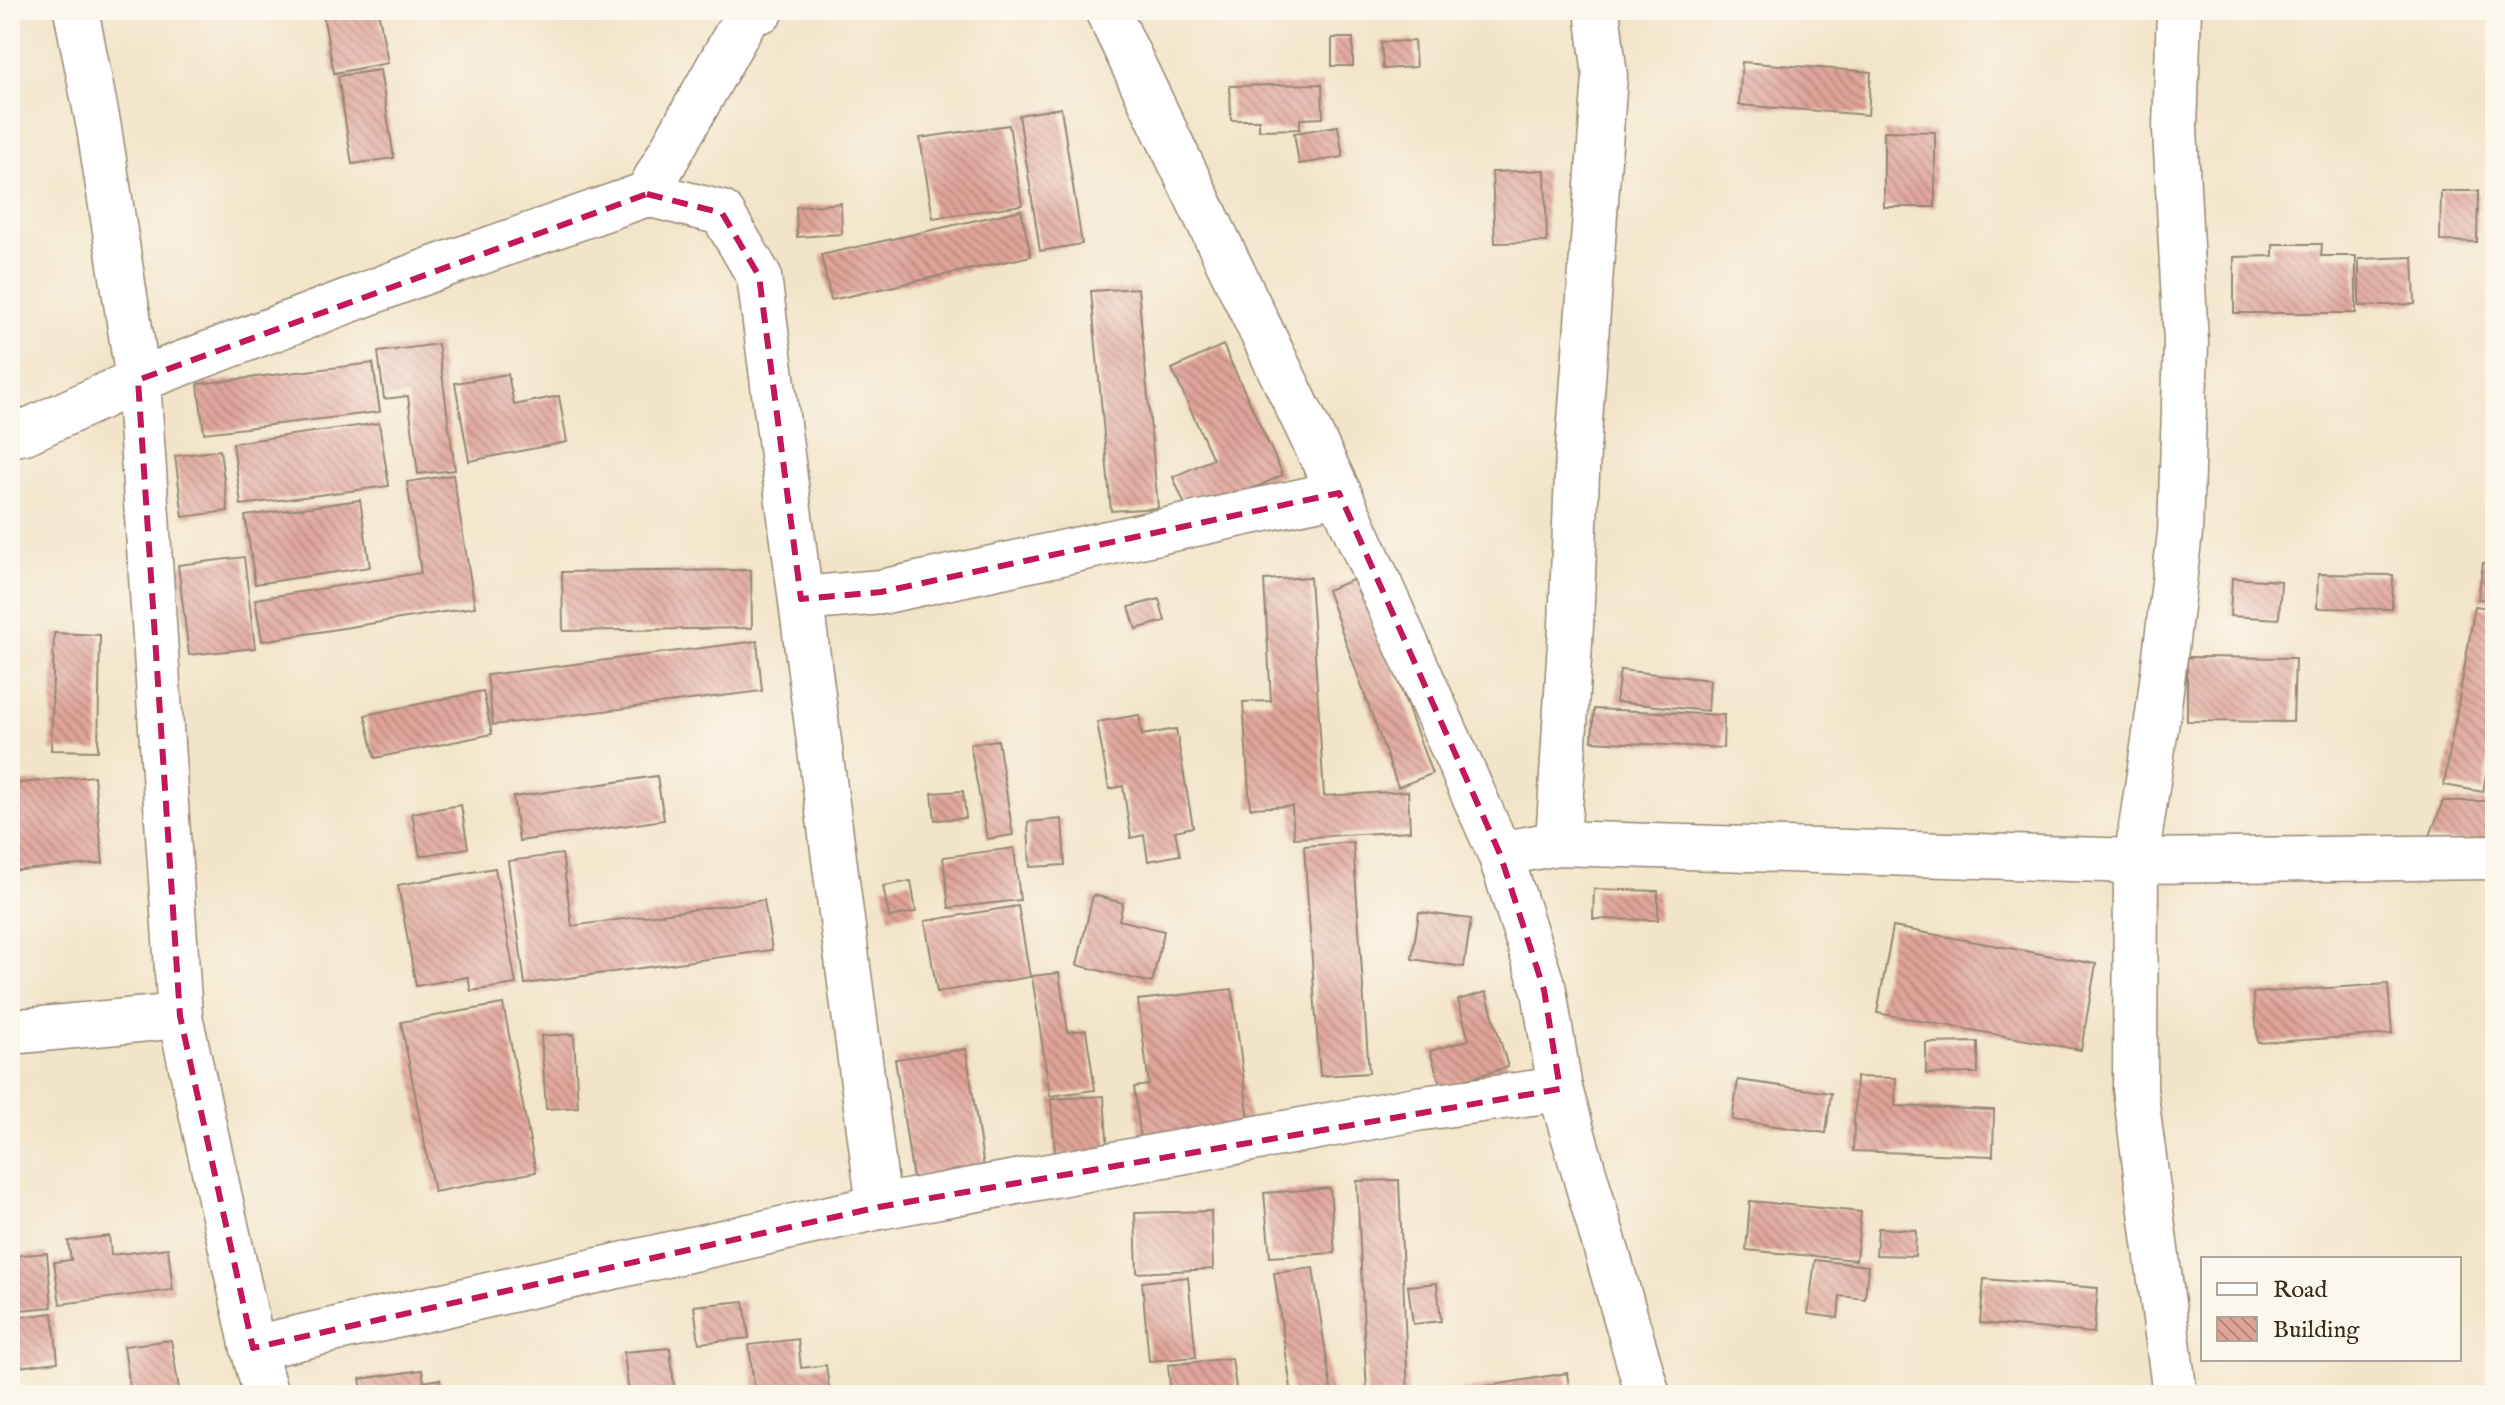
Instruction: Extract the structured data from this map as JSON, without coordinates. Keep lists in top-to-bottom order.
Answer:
{
  "legend": ["Road", "Building"]
}
